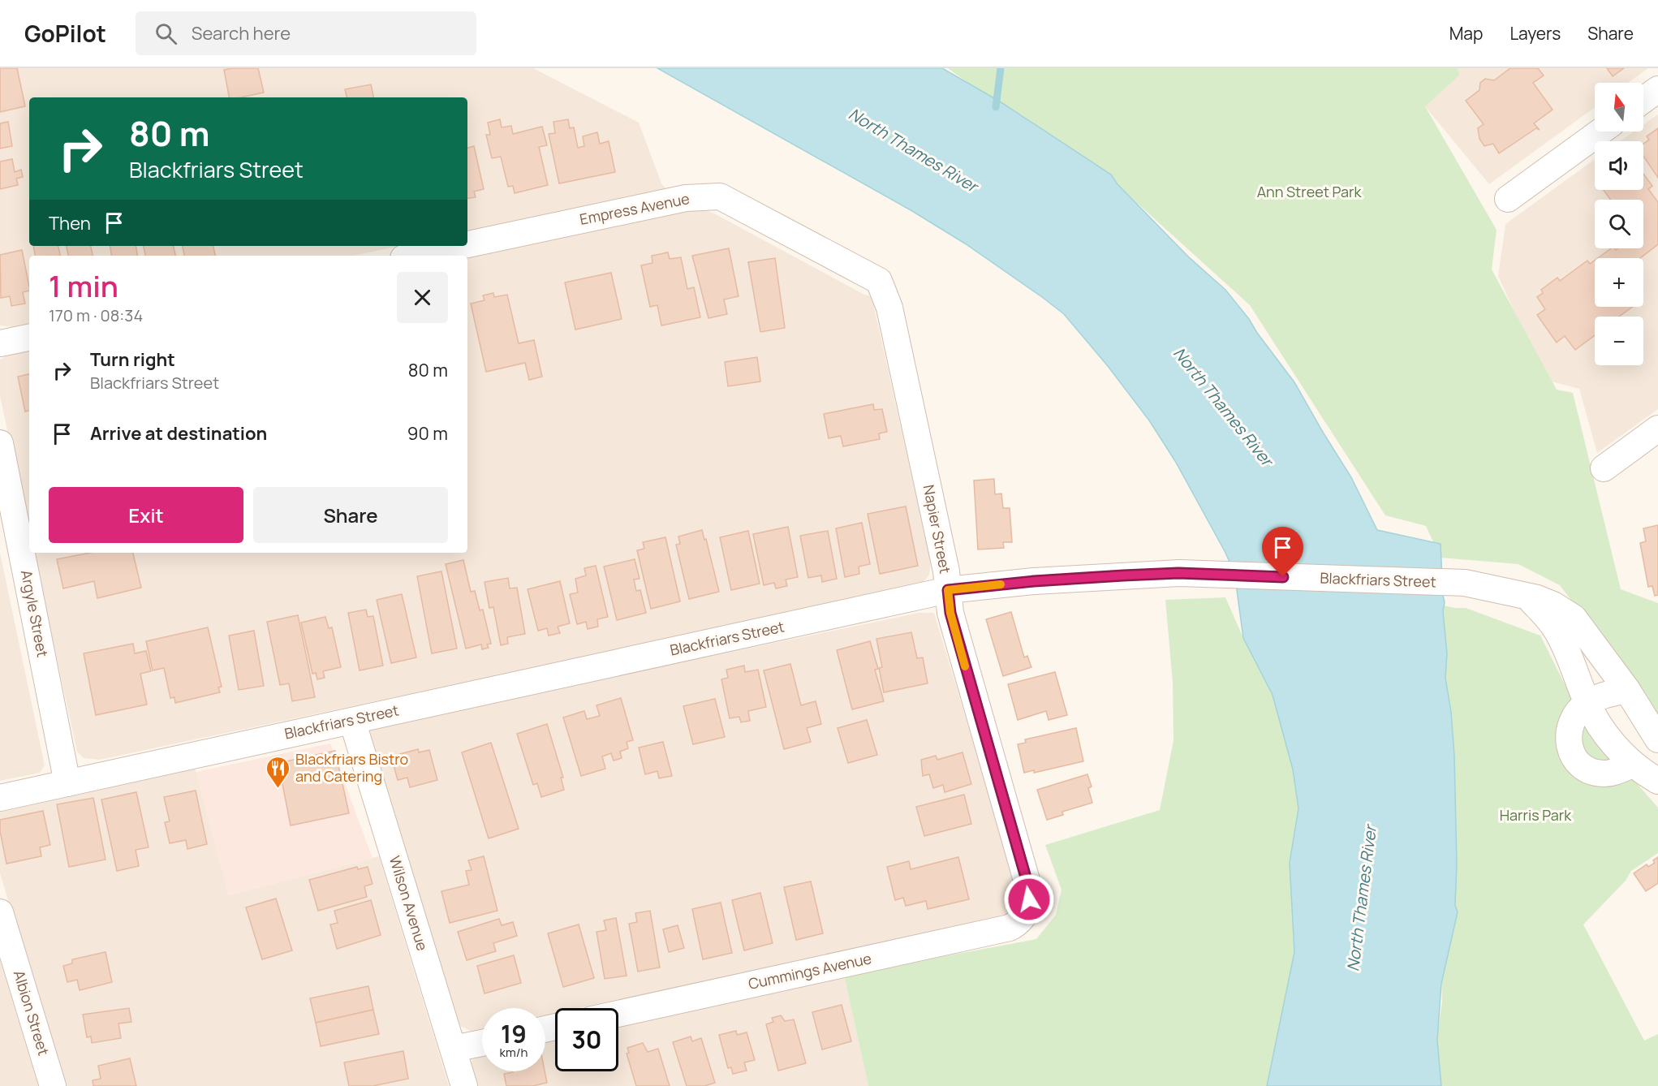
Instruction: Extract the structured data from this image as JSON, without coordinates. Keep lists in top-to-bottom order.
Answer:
{
  "streets": {
    "street": [
      "Empress Avenue",
      "Napier Street",
      "Blackfriars Street",
      "Argyle Street",
      "Wilson Avenue",
      "Cummings Avenue",
      "Albion Street"
    ]
  },
  "crossings": [
    ["Empress Avenue", "Napier Street"],
    ["Napier Street", "Blackfriars Street"],
    ["Napier Street", "Cummings Avenue"],
    ["Blackfriars Street", "Argyle Street"],
    ["Blackfriars Street", "Wilson Avenue"]
  ],
  "water": ["North Thames River"],
  "parks": ["Ann Street Park", "Harris Park"],
  "places": {
    "restaurant": ["Blackfriars Bistro and Catering"]
  },
  "north": "top",
  "page": {
    "header": "GoPilot",
    "search": "Search here",
    "nav": ["Map", "Layers", "Share"],
    "map_buttons": ["+", "−"],
    "turn": ["80 m", "Blackfriars Street"],
    "then": "Then",
    "heading": ["1 min", "170 m · 08:34"],
    "list": [
      {
        "name": "Turn right",
        "note": "Blackfriars Street",
        "value": "80 m"
      },
      {
        "name": "Arrive at destination",
        "value": "90 m"
      }
    ],
    "buttons": ["Exit", "Share"],
    "speed": "19 km/h",
    "limit": "30"
  }
}
